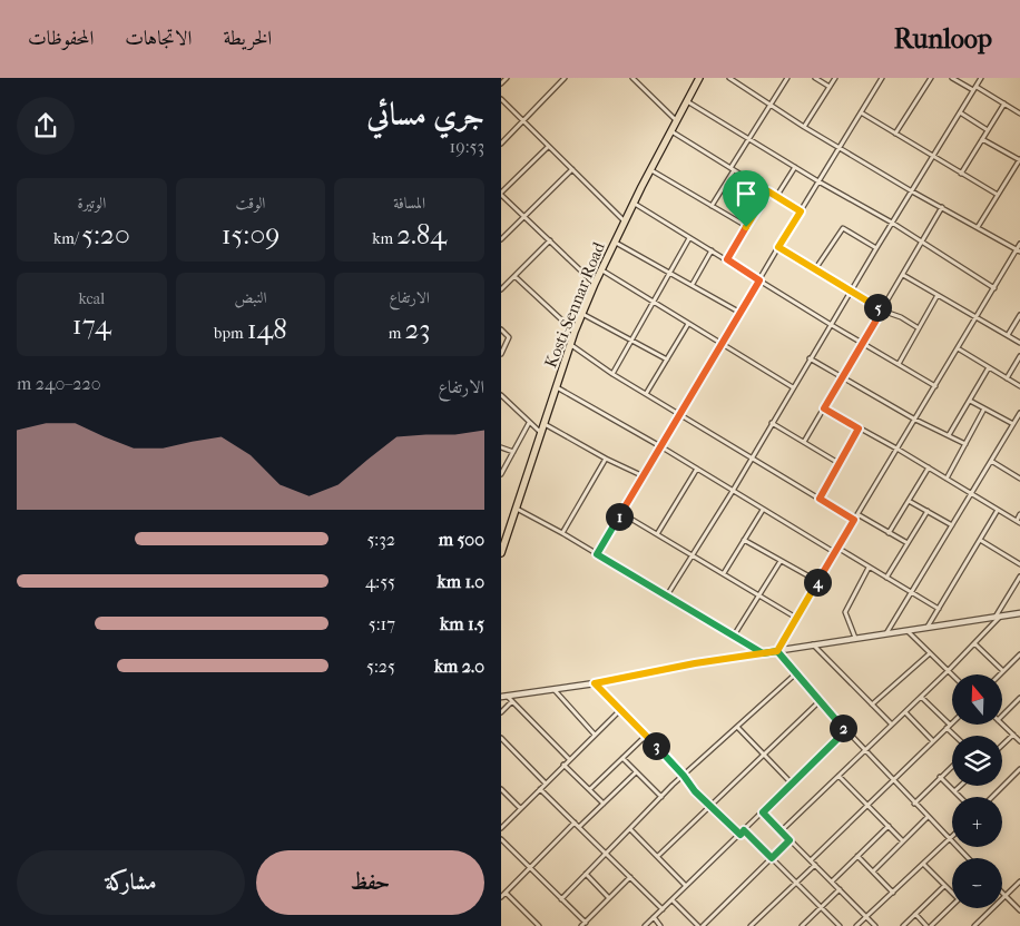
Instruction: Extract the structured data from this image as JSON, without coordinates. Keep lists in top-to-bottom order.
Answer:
{
  "streets": {
    "highway": ["Kosti-Sennar Road"]
  },
  "north": "top",
  "page": {
    "header": "Runloop",
    "nav": ["الخريطة", "الاتجاهات", "المحفوظات"],
    "heading": ["جري مسائي", "19:53"],
    "stats": [
      ["المسافة", "2.84 km"],
      ["الوقت", "15:09"],
      ["الوتيرة", "5:20 /km"],
      ["الارتفاع", "23 m"],
      ["النبض", "148 bpm"],
      ["kcal", "174"]
    ],
    "pins": [
      "5",
      "1",
      "4",
      "2",
      "3"
    ],
    "chart": ["الارتفاع", "220–240 m"],
    "list": [
      {
        "name": "500 m",
        "note": "5:32"
      },
      {
        "name": "1.0 km",
        "note": "4:55"
      },
      {
        "name": "1.5 km",
        "note": "5:17"
      },
      {
        "name": "2.0 km",
        "note": "5:25"
      }
    ],
    "map_buttons": ["+", "−"],
    "buttons": ["حفظ", "مشاركة"]
  }
}
